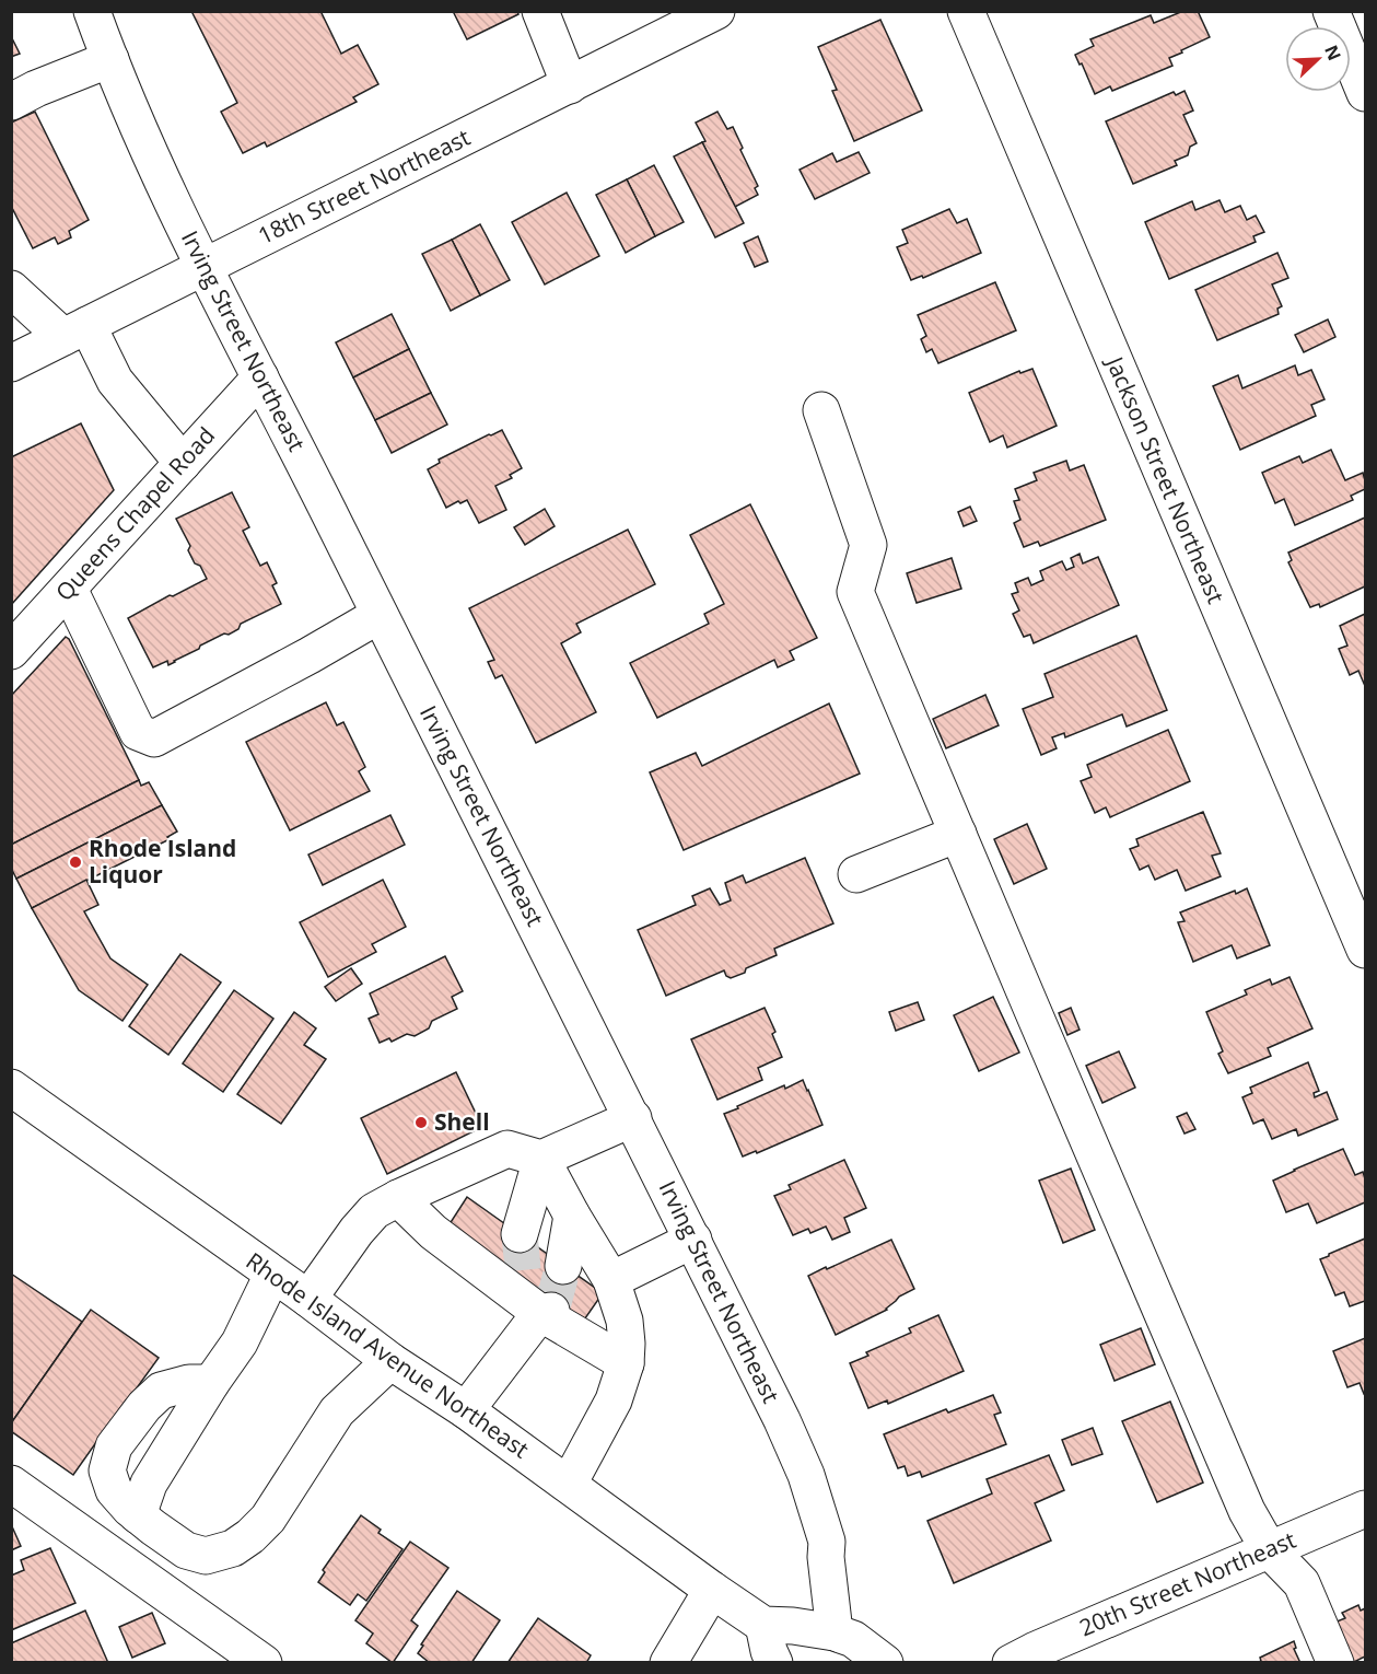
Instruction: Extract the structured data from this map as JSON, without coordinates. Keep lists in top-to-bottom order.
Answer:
{
  "streets": {
    "street": [
      "18th Street Northeast",
      "Irving Street Northeast",
      "Jackson Street Northeast",
      "Queens Chapel Road",
      "Rhode Island Avenue Northeast",
      "20th Street Northeast"
    ]
  },
  "crossings": [
    ["18th Street Northeast", "Irving Street Northeast"],
    ["Irving Street Northeast", "Queens Chapel Road"]
  ],
  "places": ["Rhode Island Liquor", "Shell"],
  "north": "top right"
}
